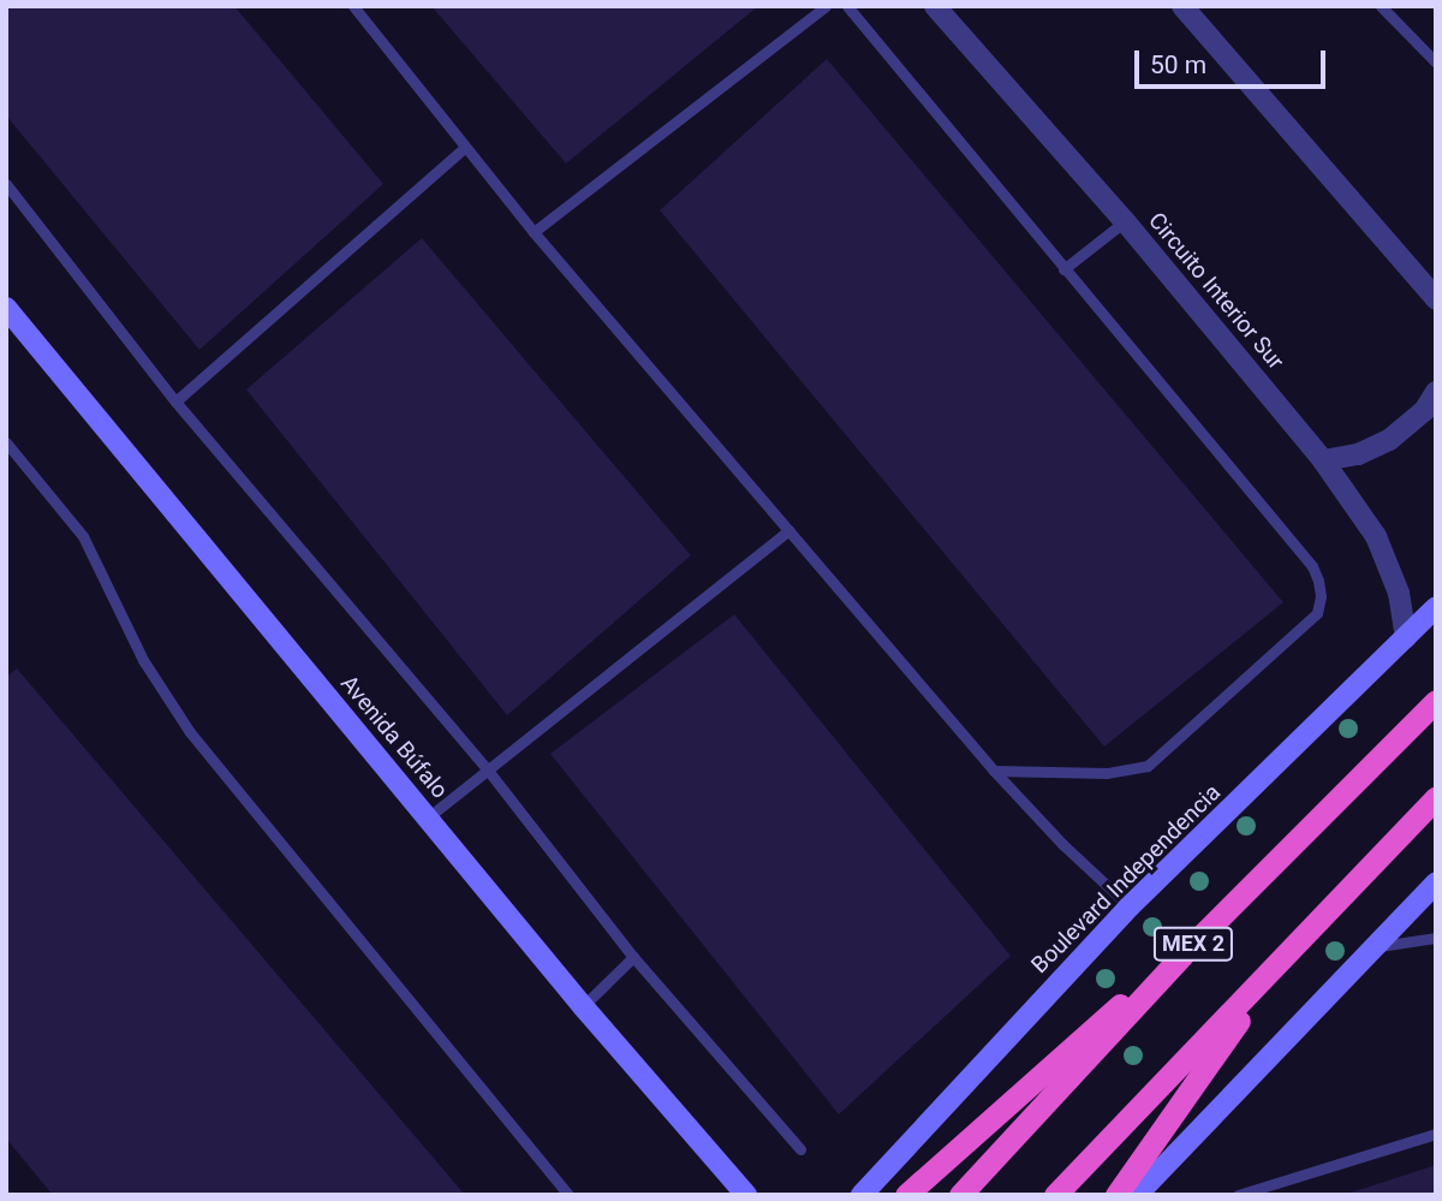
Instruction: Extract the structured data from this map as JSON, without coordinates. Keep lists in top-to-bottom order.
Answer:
{
  "streets": {
    "highway": ["MEX 2"],
    "main road": ["Avenida Búfalo", "Boulevard Independencia"],
    "street": ["Circuito Interior Sur"]
  },
  "crossings": [
    ["Circuito Interior Sur", "Boulevard Independencia"]
  ],
  "scale_bar": "50 m"
}
